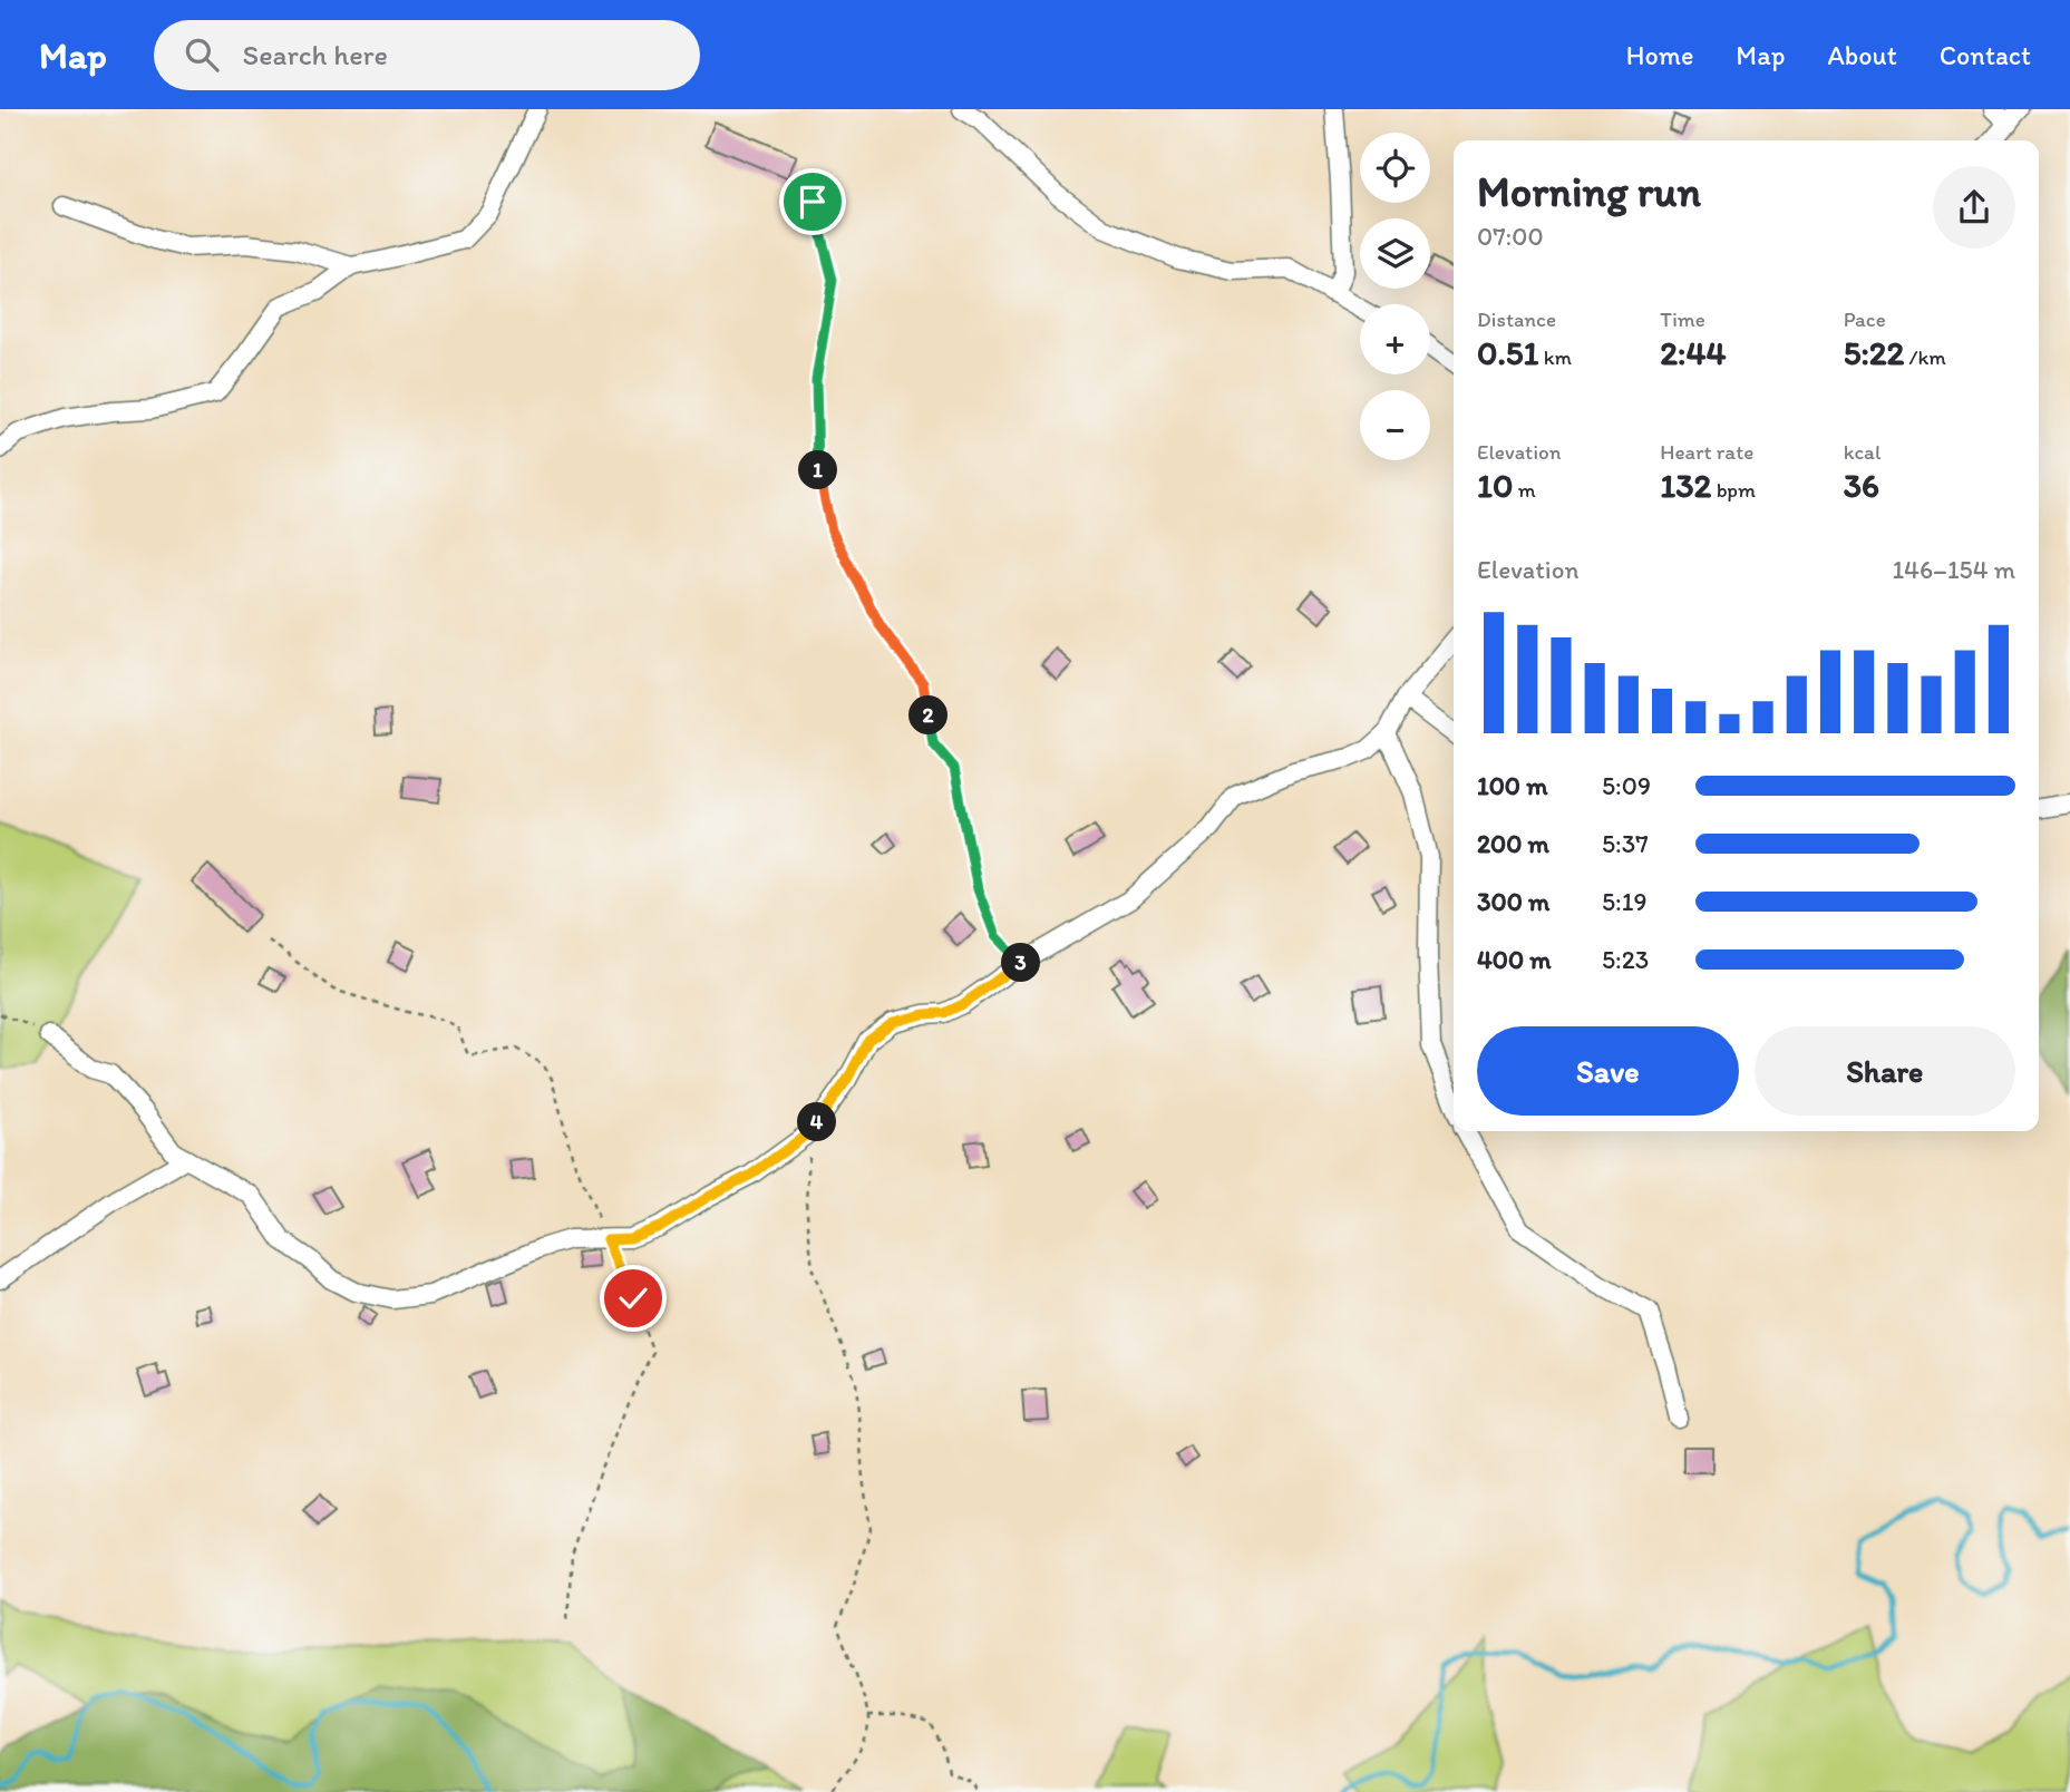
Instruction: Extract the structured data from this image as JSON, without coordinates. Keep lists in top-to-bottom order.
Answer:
{
  "page": {
    "header": "Map",
    "search": "Search here",
    "nav": [
      "Home",
      "Map",
      "About",
      "Contact"
    ],
    "map_buttons": ["+", "−"],
    "heading": ["Morning run", "07:00"],
    "stats": [
      ["Distance", "0.51 km"],
      ["Time", "2:44"],
      ["Pace", "5:22 /km"],
      ["Elevation", "10 m"],
      ["Heart rate", "132 bpm"],
      ["kcal", "36"]
    ],
    "pins": [
      "1",
      "2",
      "3",
      "4"
    ],
    "chart": ["Elevation", "146–154 m"],
    "list": [
      {
        "name": "100 m",
        "note": "5:09"
      },
      {
        "name": "200 m",
        "note": "5:37"
      },
      {
        "name": "300 m",
        "note": "5:19"
      },
      {
        "name": "400 m",
        "note": "5:23"
      }
    ],
    "buttons": ["Save", "Share"]
  }
}
